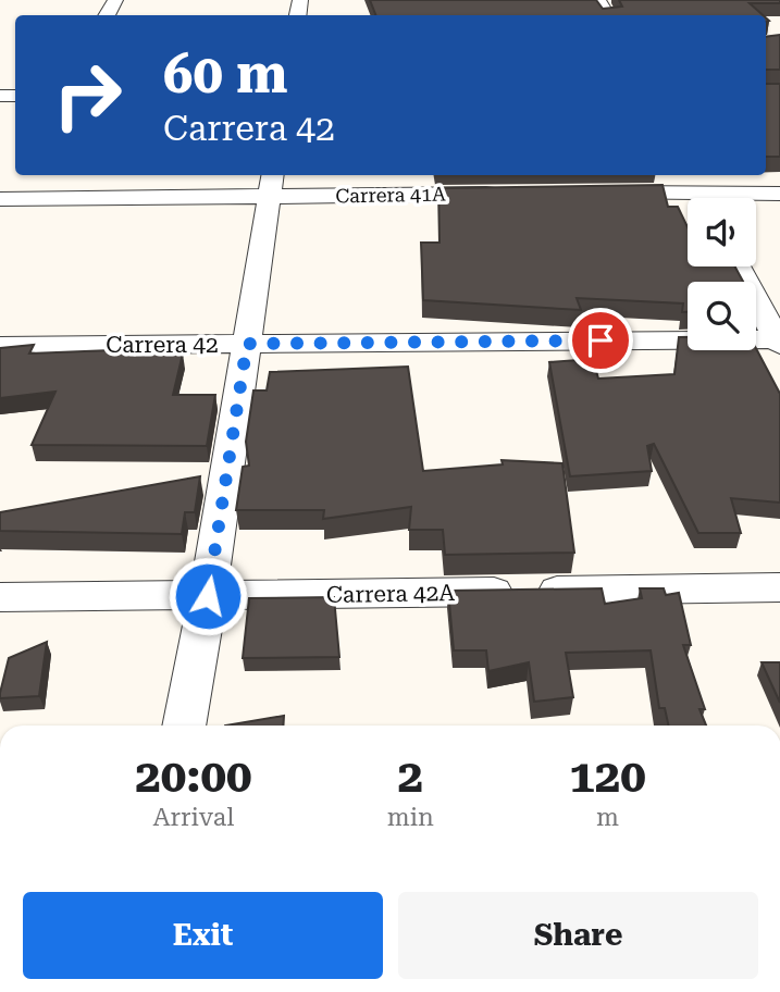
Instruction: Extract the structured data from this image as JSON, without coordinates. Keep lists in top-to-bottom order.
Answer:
{
  "streets": {
    "street": ["Carrera 41A", "Carrera 42", "Carrera 42A"]
  },
  "page": {
    "turn": ["60 m", "Carrera 42"],
    "eta": [
      "20:00",
      "Arrival",
      "2",
      "min",
      "120",
      "m"
    ],
    "buttons": ["Exit", "Share"]
  }
}
